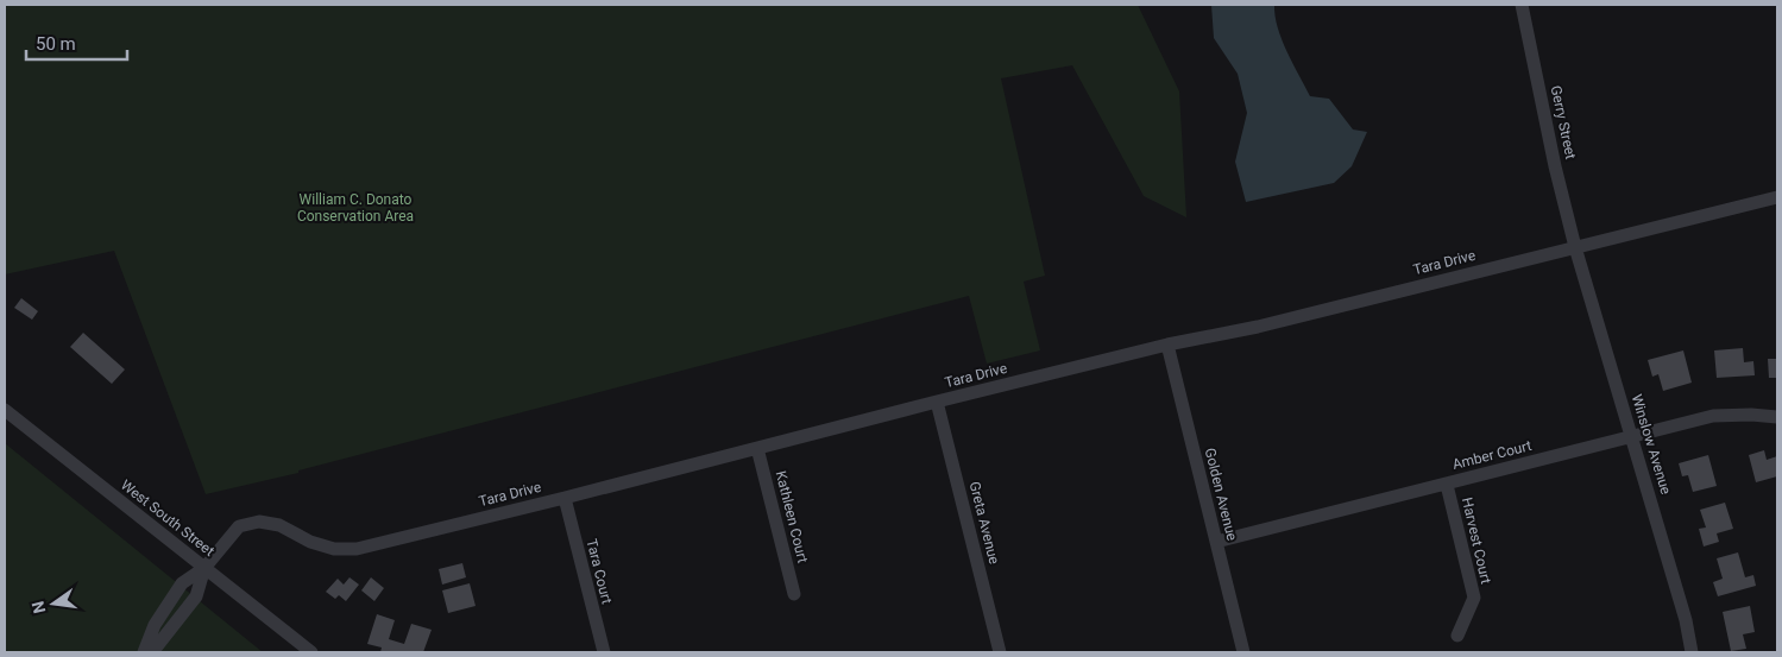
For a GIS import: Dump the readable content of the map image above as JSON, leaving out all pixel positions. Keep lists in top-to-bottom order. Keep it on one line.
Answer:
{"streets":{"street":["Gerry Street","Tara Drive","Winslow Avenue","Amber Court","Golden Avenue","Kathleen Court","West South Street","Greta Avenue","Harvest Court","Tara Court"]},"crossings":[["Gerry Street","Tara Drive"],["Gerry Street","Winslow Avenue"],["Tara Drive","Winslow Avenue"],["Tara Drive","Golden Avenue"],["Tara Drive","Kathleen Court"],["Tara Drive","West South Street"],["Tara Drive","Greta Avenue"],["Tara Drive","Tara Court"],["Winslow Avenue","Amber Court"],["Amber Court","Golden Avenue"],["Amber Court","Harvest Court"]],"parks":["William C. Donato Conservation Area"],"scale_bar":"50 m","north":"left"}
